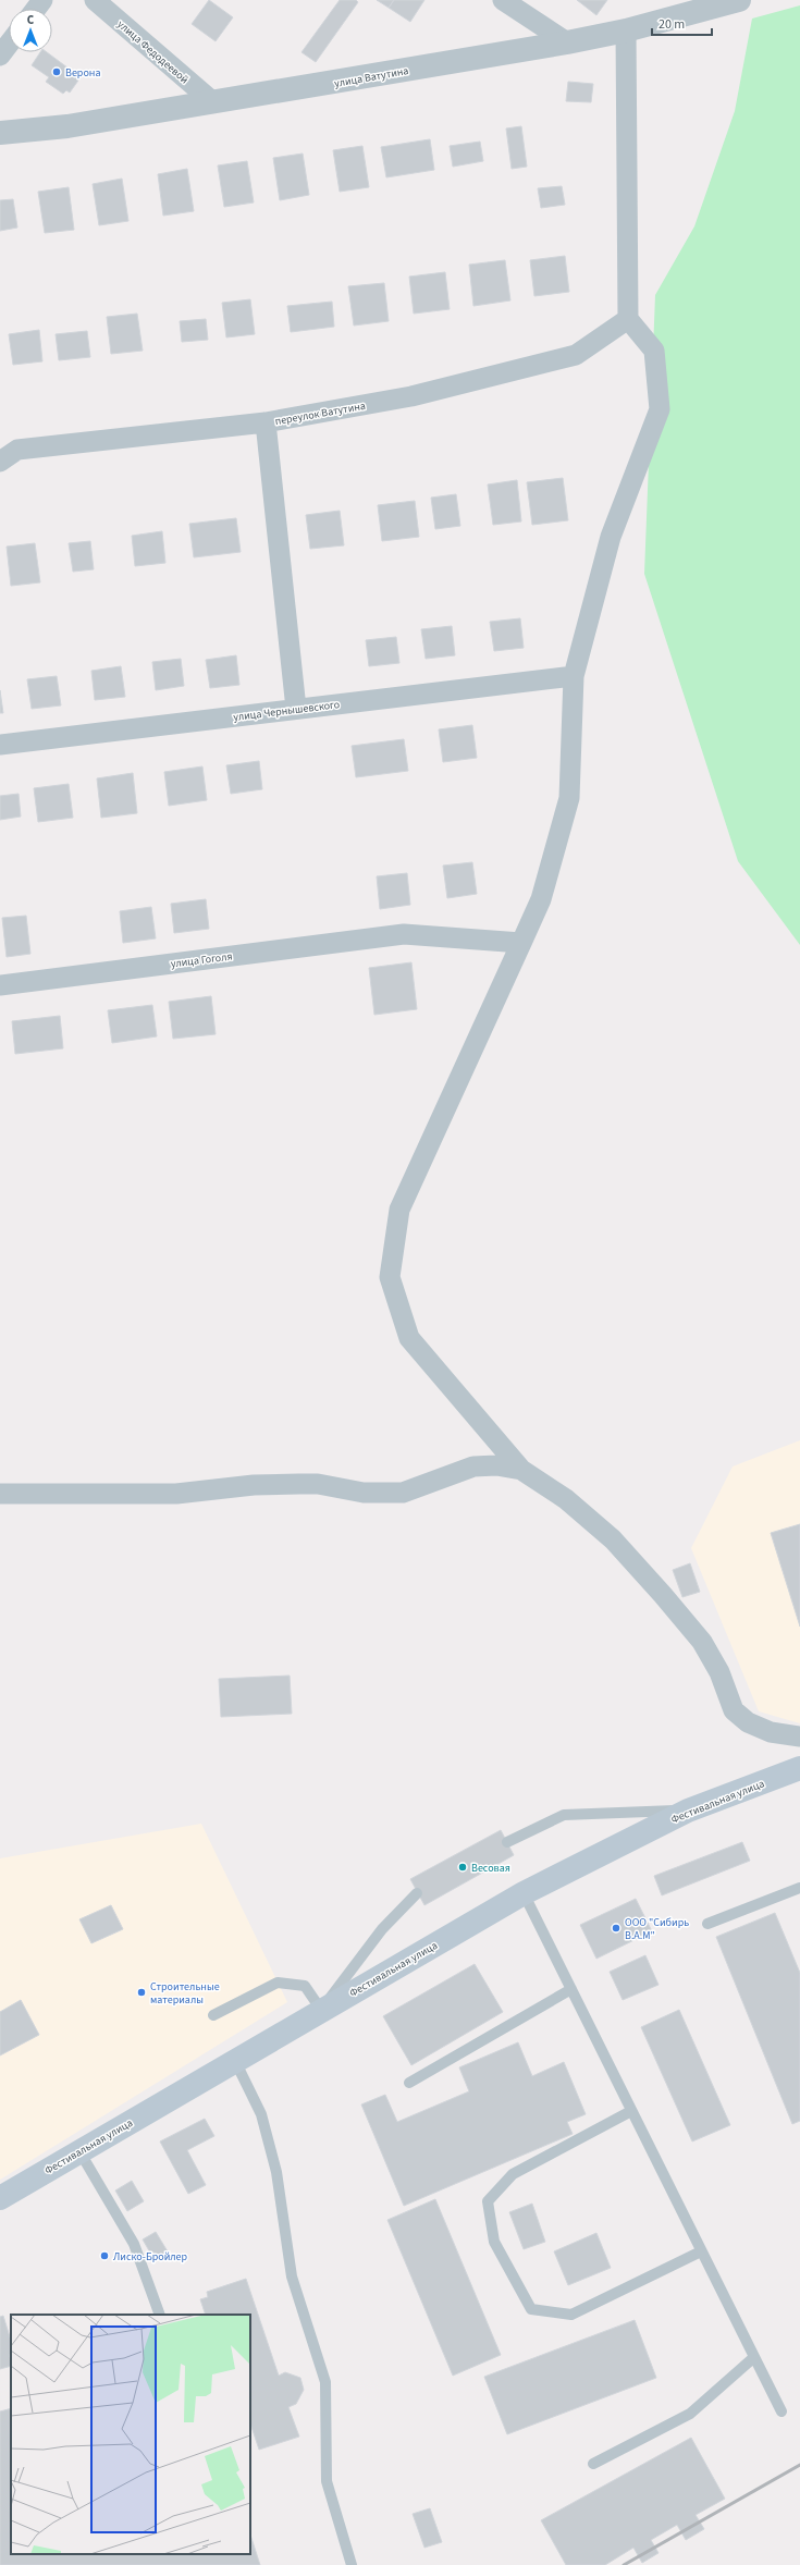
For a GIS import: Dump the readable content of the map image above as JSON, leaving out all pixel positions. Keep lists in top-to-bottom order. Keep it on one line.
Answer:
{"streets":{"main road":["Фестивальная улица"],"street":["улица Федодеевой","улица Ватутина","переулок Ватутина","улица Чернышевского","улица Гоголя"]},"crossings":[["улица Федодеевой","улица Ватутина"]],"places":["Верона","Весовая","ООО \"Сибирь В.А.М\"","Строительные материалы","Лиско-Бройлер"],"scale_bar":"20 m","north":"top"}
